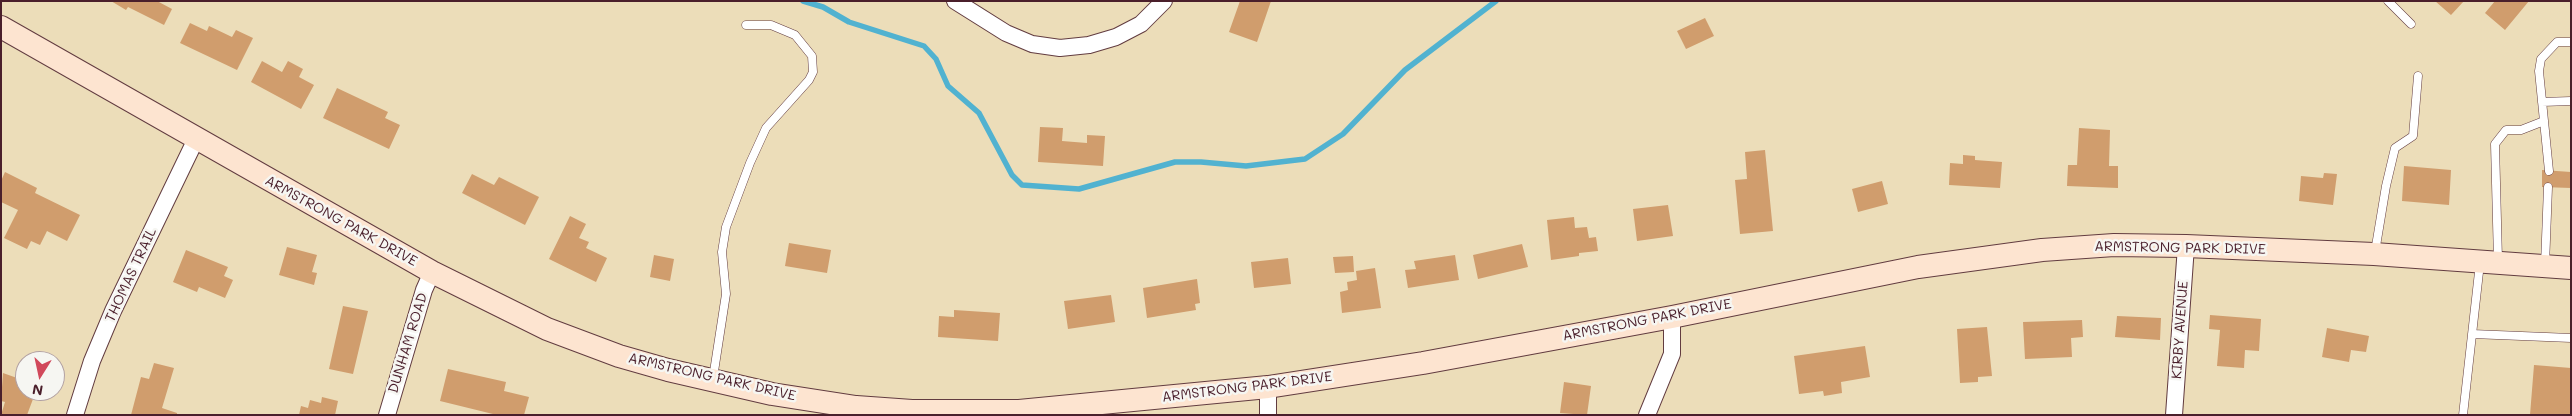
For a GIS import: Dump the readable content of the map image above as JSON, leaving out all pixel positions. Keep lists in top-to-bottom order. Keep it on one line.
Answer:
{"streets":{"main road":["ARMSTRONG PARK DRIVE"],"street":["THOMAS TRAIL","KIRBY AVENUE","DUNHAM ROAD"]},"crossings":[["ARMSTRONG PARK DRIVE","THOMAS TRAIL"],["ARMSTRONG PARK DRIVE","KIRBY AVENUE"],["ARMSTRONG PARK DRIVE","DUNHAM ROAD"]],"north":"bottom"}
